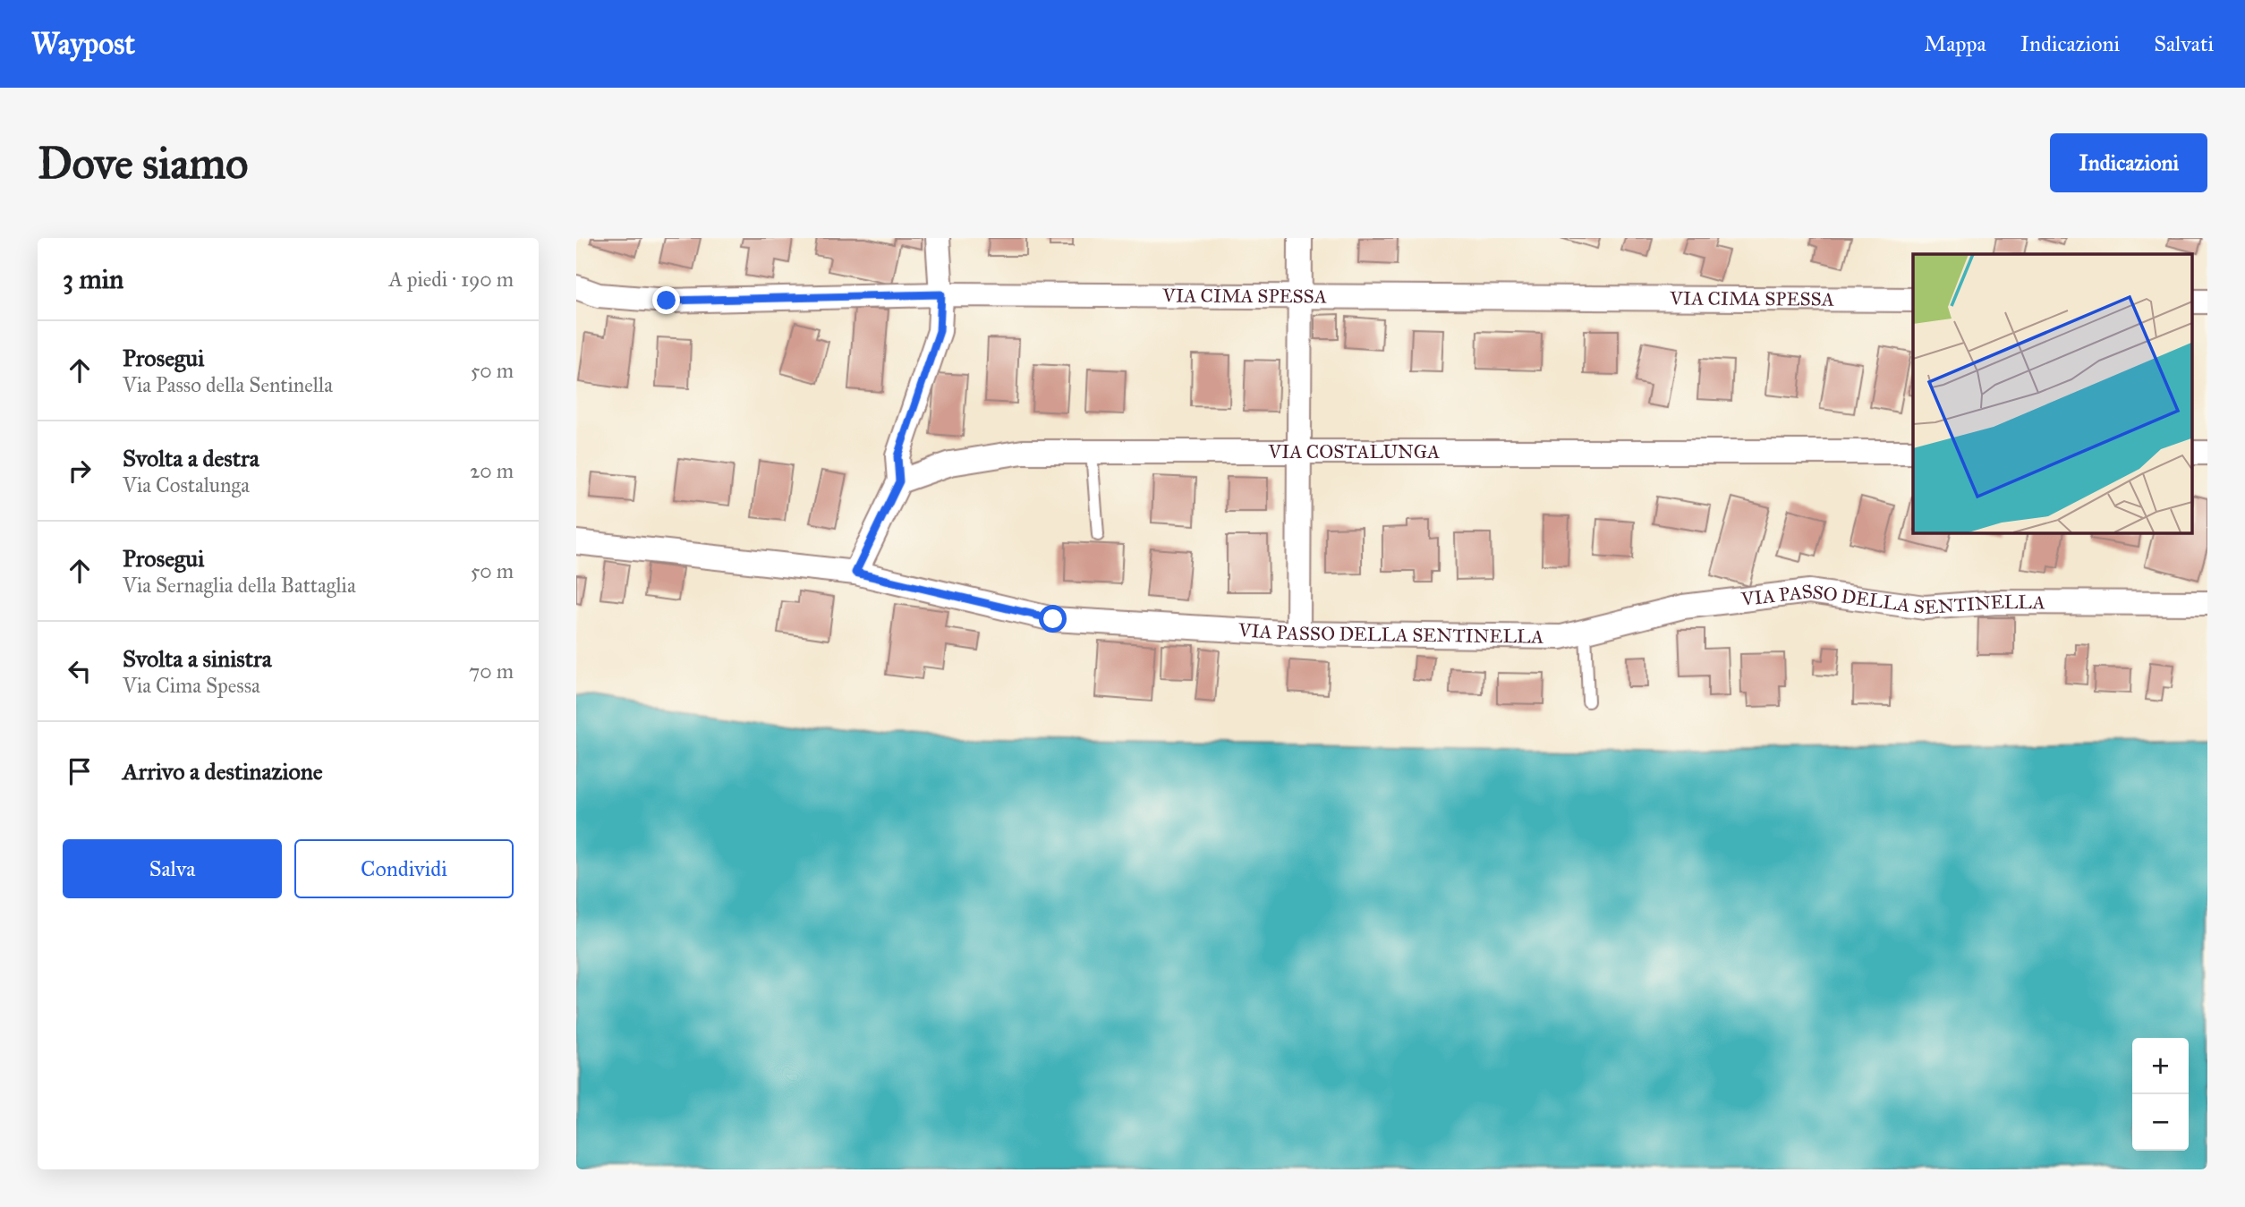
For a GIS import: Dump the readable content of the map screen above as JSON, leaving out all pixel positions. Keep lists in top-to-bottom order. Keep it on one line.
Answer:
{"streets":{"street":["VIA CIMA SPESSA","VIA COSTALUNGA","VIA PASSO DELLA SENTINELLA"]},"page":{"header":"Waypost","nav":["Mappa","Indicazioni","Salvati"],"buttons":["Indicazioni",["Salva","Condividi"]],"title":"Dove siamo","heading":["3 min","A piedi · 190 m"],"list":[["Prosegui","Via Passo della Sentinella","50 m"],["Svolta a destra","Via Costalunga","20 m"],["Prosegui","Via Sernaglia della Battaglia","50 m"],["Svolta a sinistra","Via Cima Spessa","70 m"],"Arrivo a destinazione"],"map_buttons":["+","−"]}}
